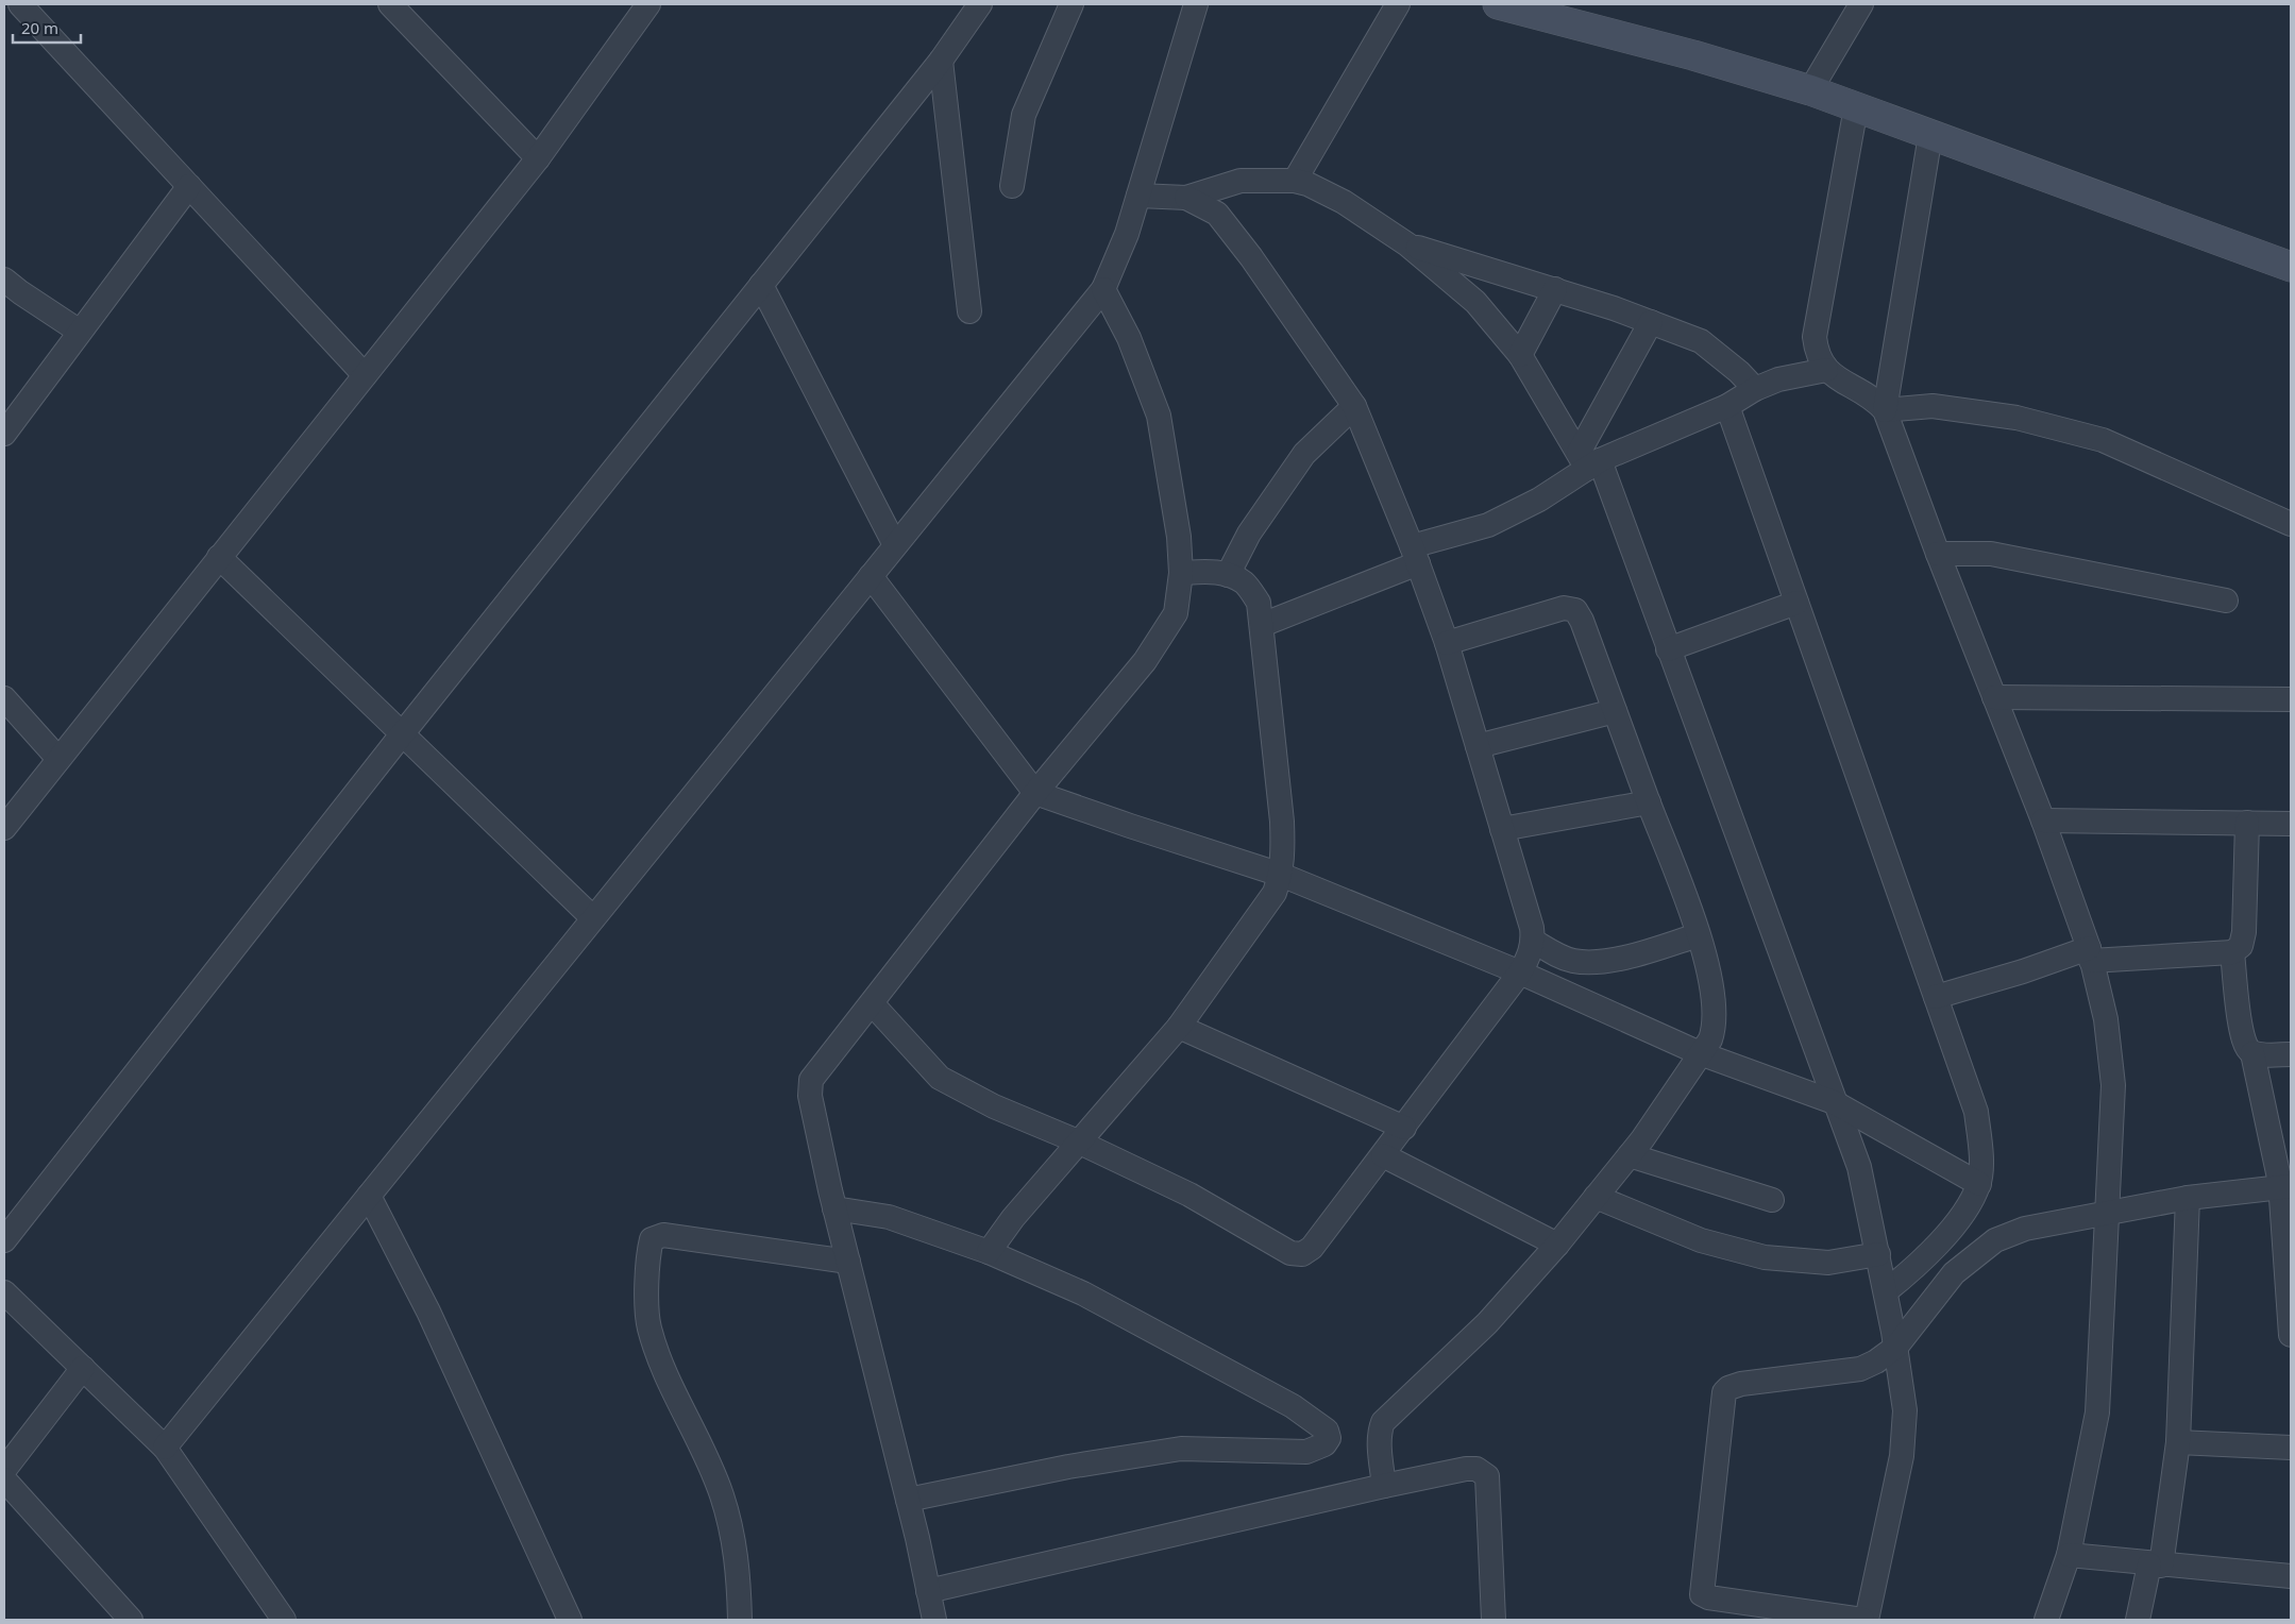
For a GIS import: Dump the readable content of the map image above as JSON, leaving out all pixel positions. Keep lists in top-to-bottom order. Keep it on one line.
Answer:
{"scale_bar":"20 m"}
